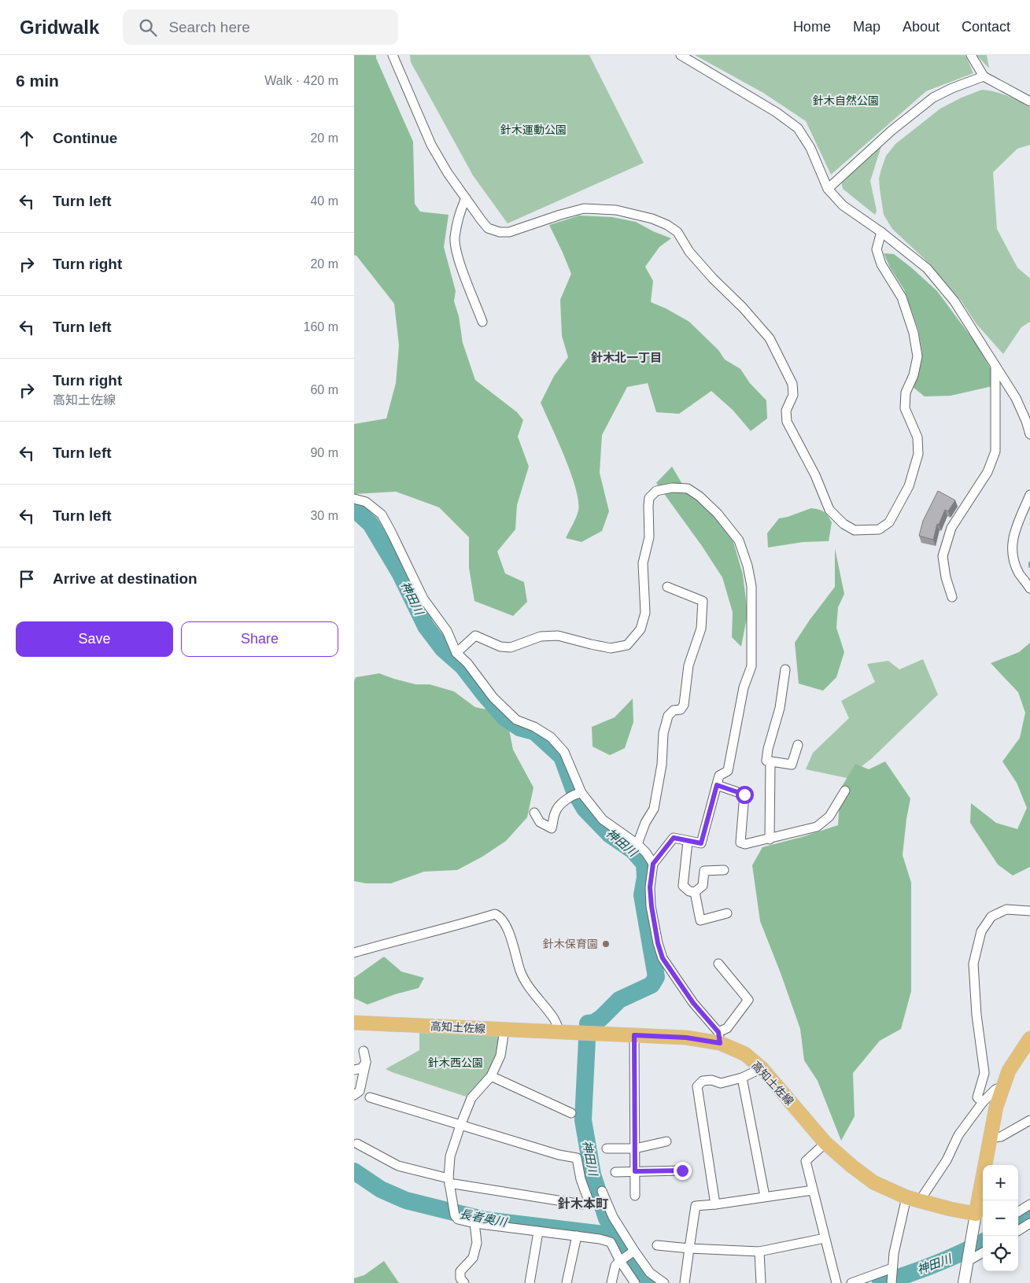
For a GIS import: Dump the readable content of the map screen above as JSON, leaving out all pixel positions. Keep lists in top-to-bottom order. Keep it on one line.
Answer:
{"streets":{"main road":["高知土佐線"]},"districts":["針木北一丁目","針木本町"],"water":["神田川","長者奥川"],"parks":["針木自然公園","針木運動公園","針木西公園"],"places":["針木保育園"],"page":{"header":"Gridwalk","search":"Search here","nav":["Home","Map","About","Contact"],"heading":["6 min","Walk · 420 m"],"list":[["Continue","20 m"],["Turn left","40 m"],["Turn right","20 m"],["Turn left","160 m"],["Turn right","高知土佐線","60 m"],["Turn left","90 m"],["Turn left","30 m"],"Arrive at destination"],"buttons":["Save","Share"],"map_buttons":["+","−"]}}
